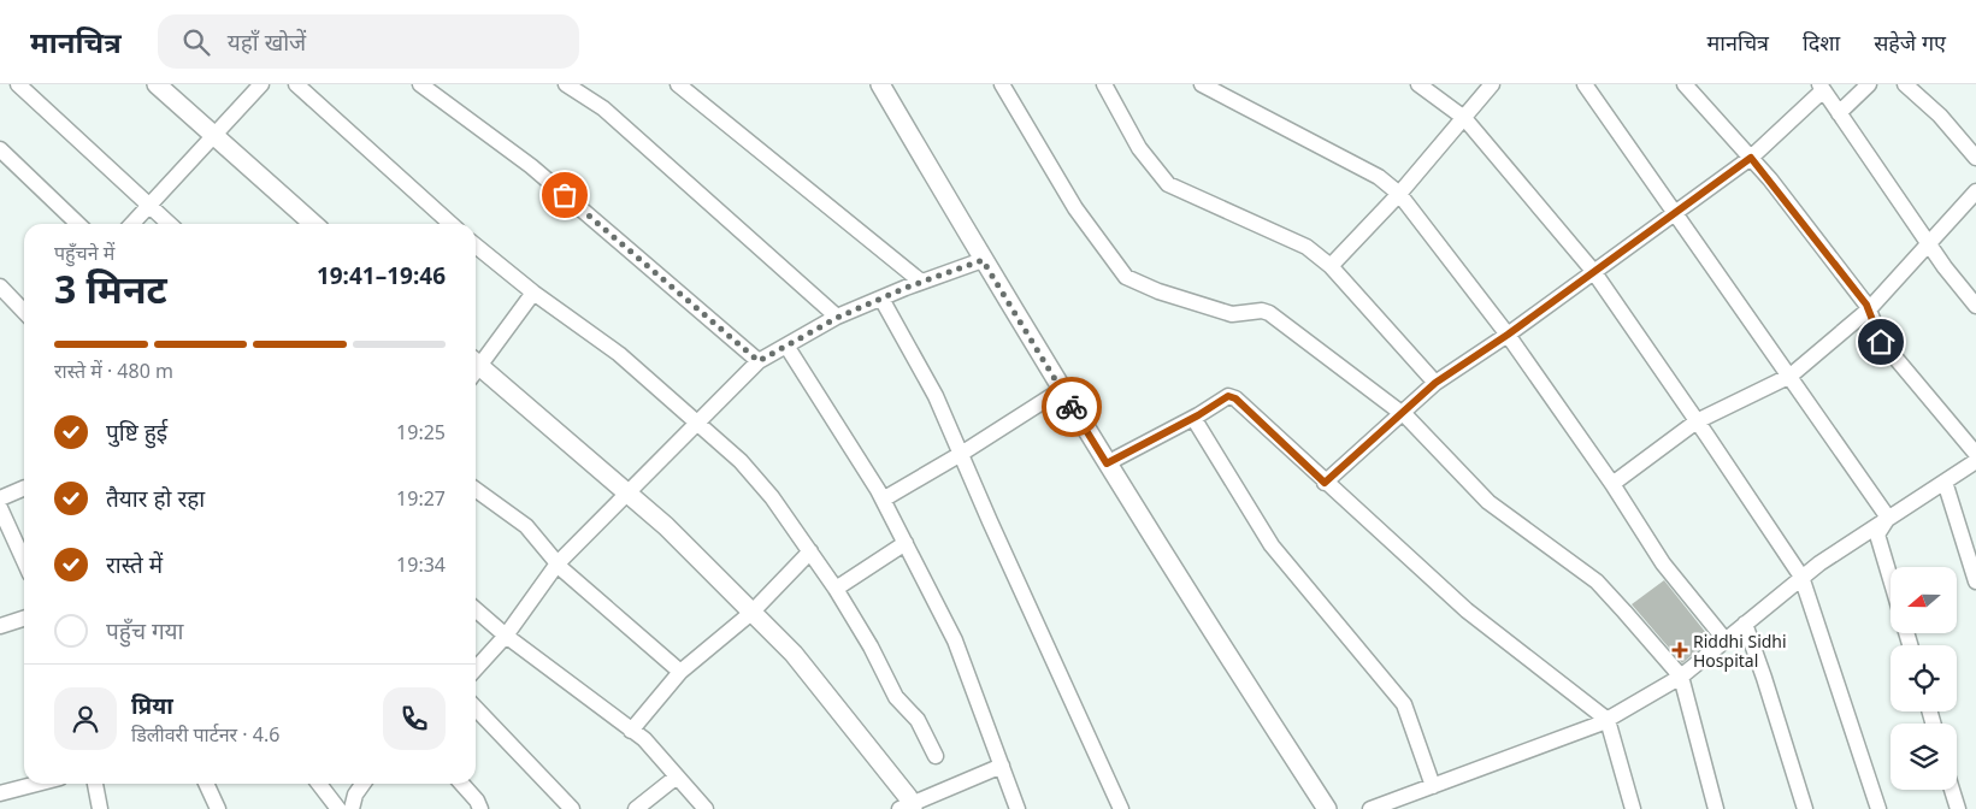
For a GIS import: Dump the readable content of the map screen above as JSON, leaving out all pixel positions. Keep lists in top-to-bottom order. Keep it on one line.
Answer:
{"places":{"health":["Riddhi Sidhi Hospital"]},"north":"left","page":{"header":"मानचित्र","search":"यहाँ खोजें","nav":["मानचित्र","दिशा","सहेजे गए"],"heading":["3 मिनट","पहुँचने में","19:41–19:46"],"panel":["प्रिया","डिलीवरी पार्टनर · 4.6"],"bar":"रास्ते में · 480 m","list":[["पुष्टि हुई","19:25"],["तैयार हो रहा","19:27"],["रास्ते में","19:34"],"पहुँच गया"]}}
